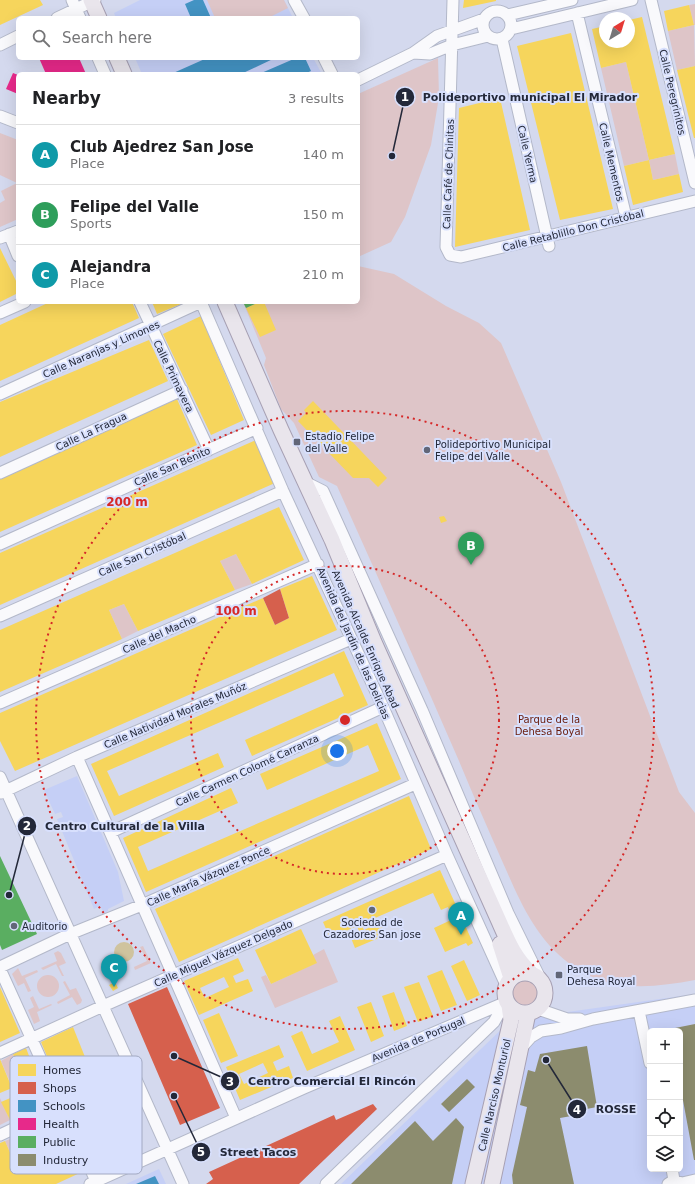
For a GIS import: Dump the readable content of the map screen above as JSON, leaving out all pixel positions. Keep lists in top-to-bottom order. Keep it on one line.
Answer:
{"streets":{"main road":["Avenida Alcalde Enrique Abad","Calle Narciso Monturiol"],"street":["Calle Peregrinitos","Calle Yerma","Calle Mementos","Calle Café de Chinitas","Calle Retablillo Don Cristóbal","Calle Naranjas y Limones","Calle Primavera","Calle La Fragua","Calle San Benito","Calle San Cristóbal","Calle del Macho","Avenida del Jardín de las Delicias","Calle Natividad Morales Muñóz","Calle Carmen Colomé Carranza","Calle María Vázquez Ponce","Calle Miguel Vázquez Delgado","Avenida de Portugal"]},"crossings":[["Calle Yerma","Calle Retablillo Don Cristóbal"],["Calle Mementos","Calle Retablillo Don Cristóbal"],["Calle Café de Chinitas","Calle Retablillo Don Cristóbal"],["Calle Naranjas y Limones","Calle Primavera"],["Calle Primavera","Calle La Fragua"],["Calle Primavera","Calle San Benito"],["Calle San Benito","Avenida del Jardín de las Delicias"],["Calle San Cristóbal","Avenida del Jardín de las Delicias"],["Calle del Macho","Avenida del Jardín de las Delicias"],["Avenida Alcalde Enrique Abad","Avenida del Jardín de las Delicias"],["Avenida Alcalde Enrique Abad","Avenida de Portugal"],["Avenida Alcalde Enrique Abad","Calle Narciso Monturiol"],["Avenida del Jardín de las Delicias","Calle Natividad Morales Muñóz"],["Avenida del Jardín de las Delicias","Calle Carmen Colomé Carranza"],["Avenida del Jardín de las Delicias","Calle María Vázquez Ponce"],["Avenida del Jardín de las Delicias","Calle Miguel Vázquez Delgado"],["Avenida del Jardín de las Delicias","Avenida de Portugal"],["Avenida del Jardín de las Delicias","Calle Narciso Monturiol"],["Avenida de Portugal","Calle Narciso Monturiol"]],"parks":["Parque de la Dehesa Boyal"],"places":{"other":["Polideportivo municipal El Mirador","Polideportivo Municipal Felipe del Valle","Centro Cultural de la Villa","Sociedad de Cazadores San jose","Auditorio","Centro Comercial El Rincón","ROSSE","Street Tacos"],"transit":["Estadio Felipe del Valle","Parque Dehesa Royal"]},"legend":["Homes","Shops","Schools","Health","Public","Industry"],"north":"top right","page":{"search":"Search here","heading":["Nearby","3 results"],"list":[{"mark":"A","name":"Club Ajedrez San Jose","note":"Place","value":"140 m"},{"mark":"B","name":"Felipe del Valle","note":"Sports","value":"150 m"},{"mark":"C","name":"Alejandra","note":"Place","value":"210 m"}],"pins":["B","A","C"],"map_buttons":["+","−"]},"rings":["200 m","100 m"]}
